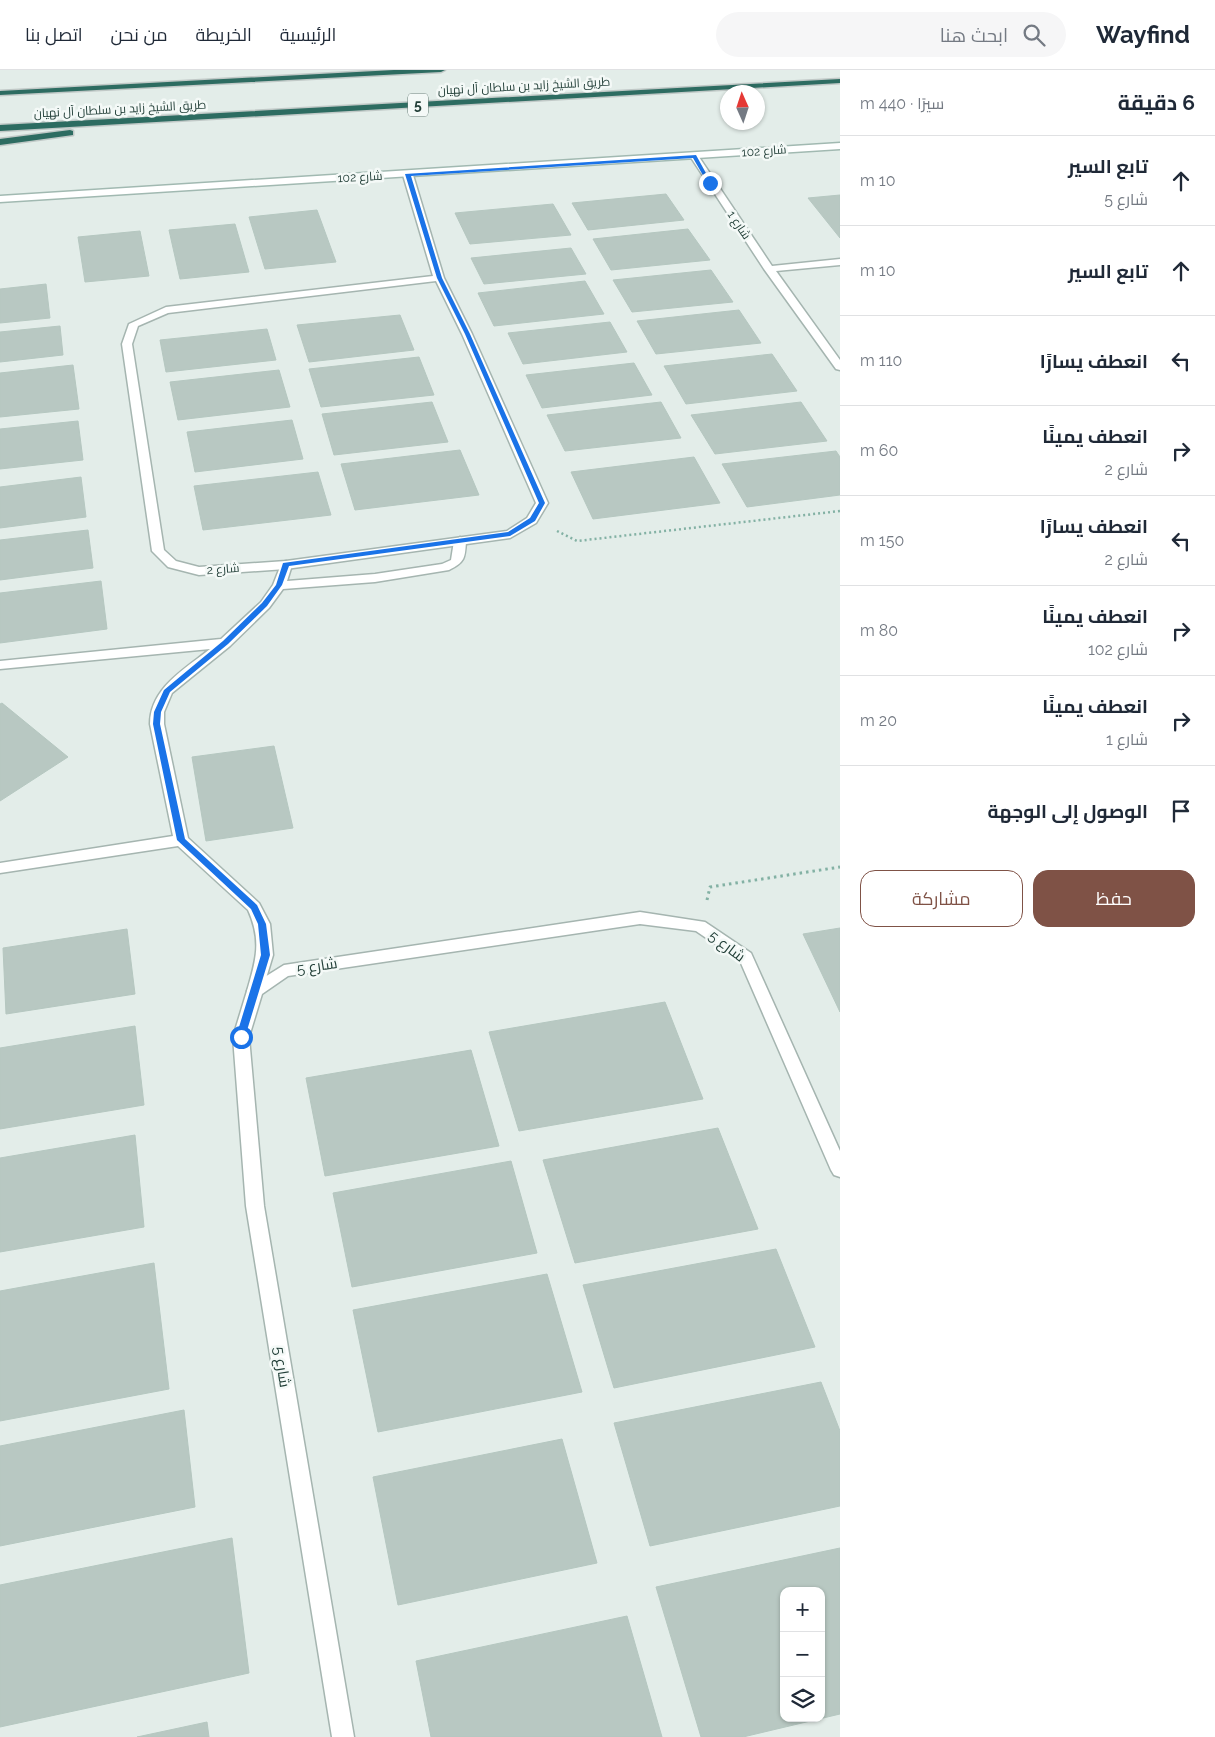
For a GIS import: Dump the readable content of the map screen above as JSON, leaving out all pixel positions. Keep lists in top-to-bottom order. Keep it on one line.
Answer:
{"streets":{"highway":["طريق الشيخ زايد بن سلطان آل نهيان","5"],"street":["شارع 102","شارع 1","شارع 2","شارع 5"]},"crossings":[["شارع 102","شارع 1"]],"north":"top","page":{"header":"Wayfind","search":"ابحث هنا","nav":["الرئيسية","الخريطة","من نحن","اتصل بنا"],"heading":["6 دقيقة","سيرًا · 440 m"],"list":[["تابع السير","شارع 5","10 m"],["تابع السير","10 m"],["انعطف يسارًا","110 m"],["انعطف يمينًا","شارع 2","60 m"],["انعطف يسارًا","شارع 2","150 m"],["انعطف يمينًا","شارع 102","80 m"],["انعطف يمينًا","شارع 1","20 m"],"الوصول إلى الوجهة"],"buttons":["حفظ","مشاركة"],"map_buttons":["+","−"]}}
